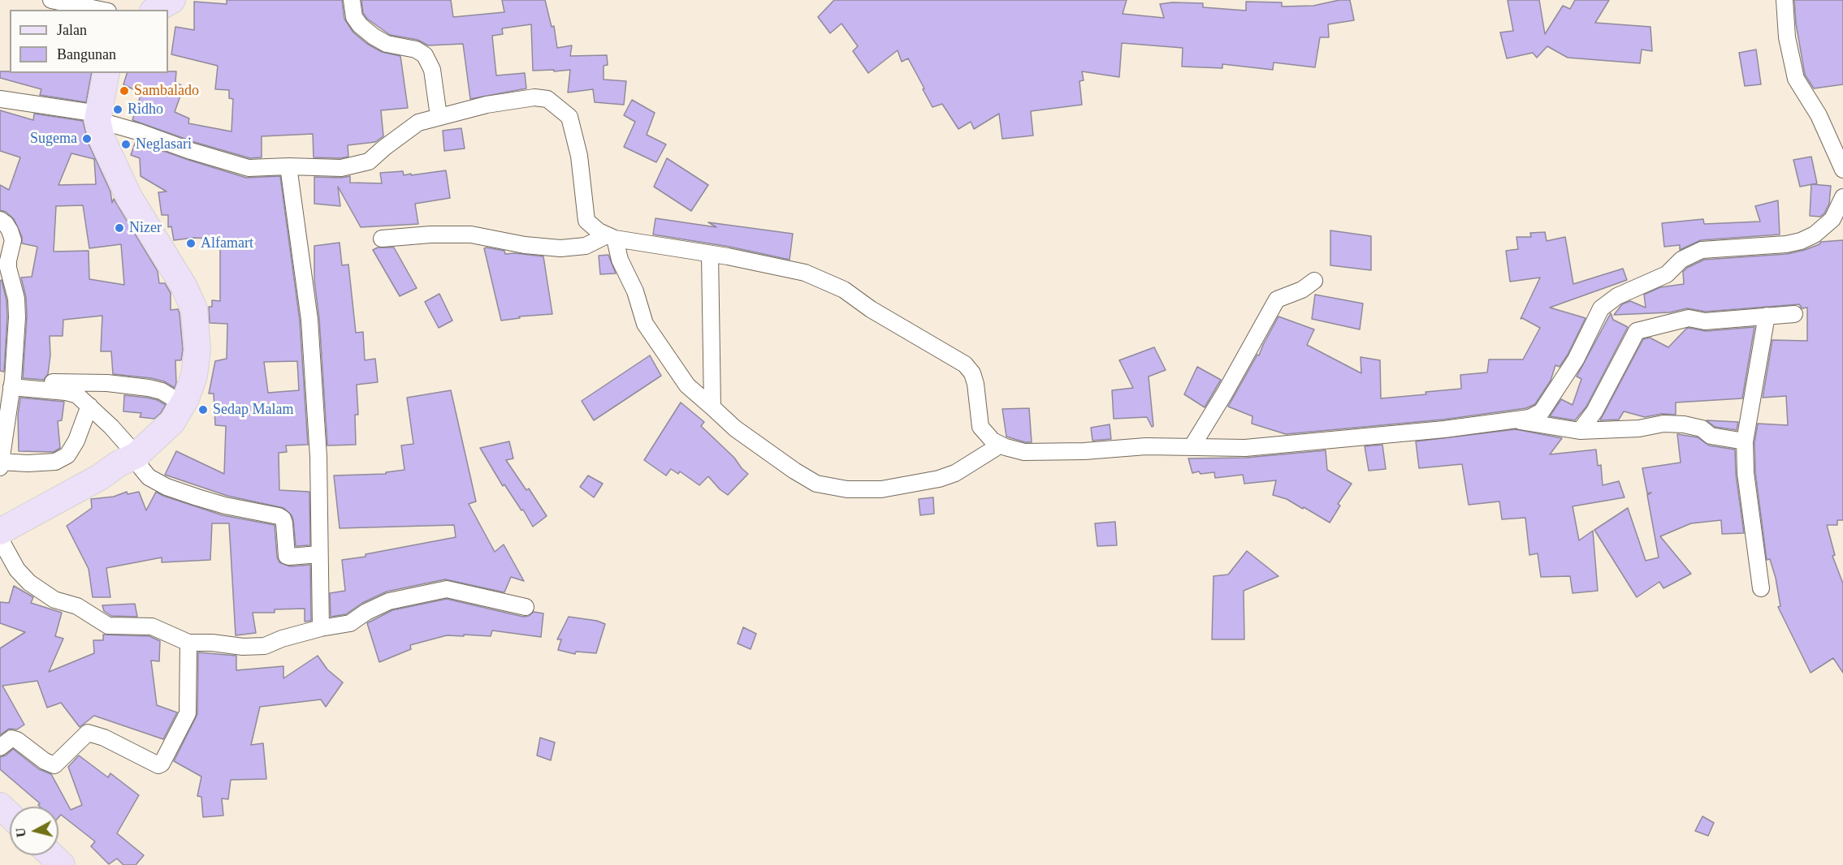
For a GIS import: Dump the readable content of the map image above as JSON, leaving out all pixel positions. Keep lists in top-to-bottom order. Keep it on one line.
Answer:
{"places":["Sambalado","Ridho","Sugema","Neglasari","Nizer","Alfamart","Sedap Malam"],"legend":["Jalan","Bangunan"],"north":"left"}
